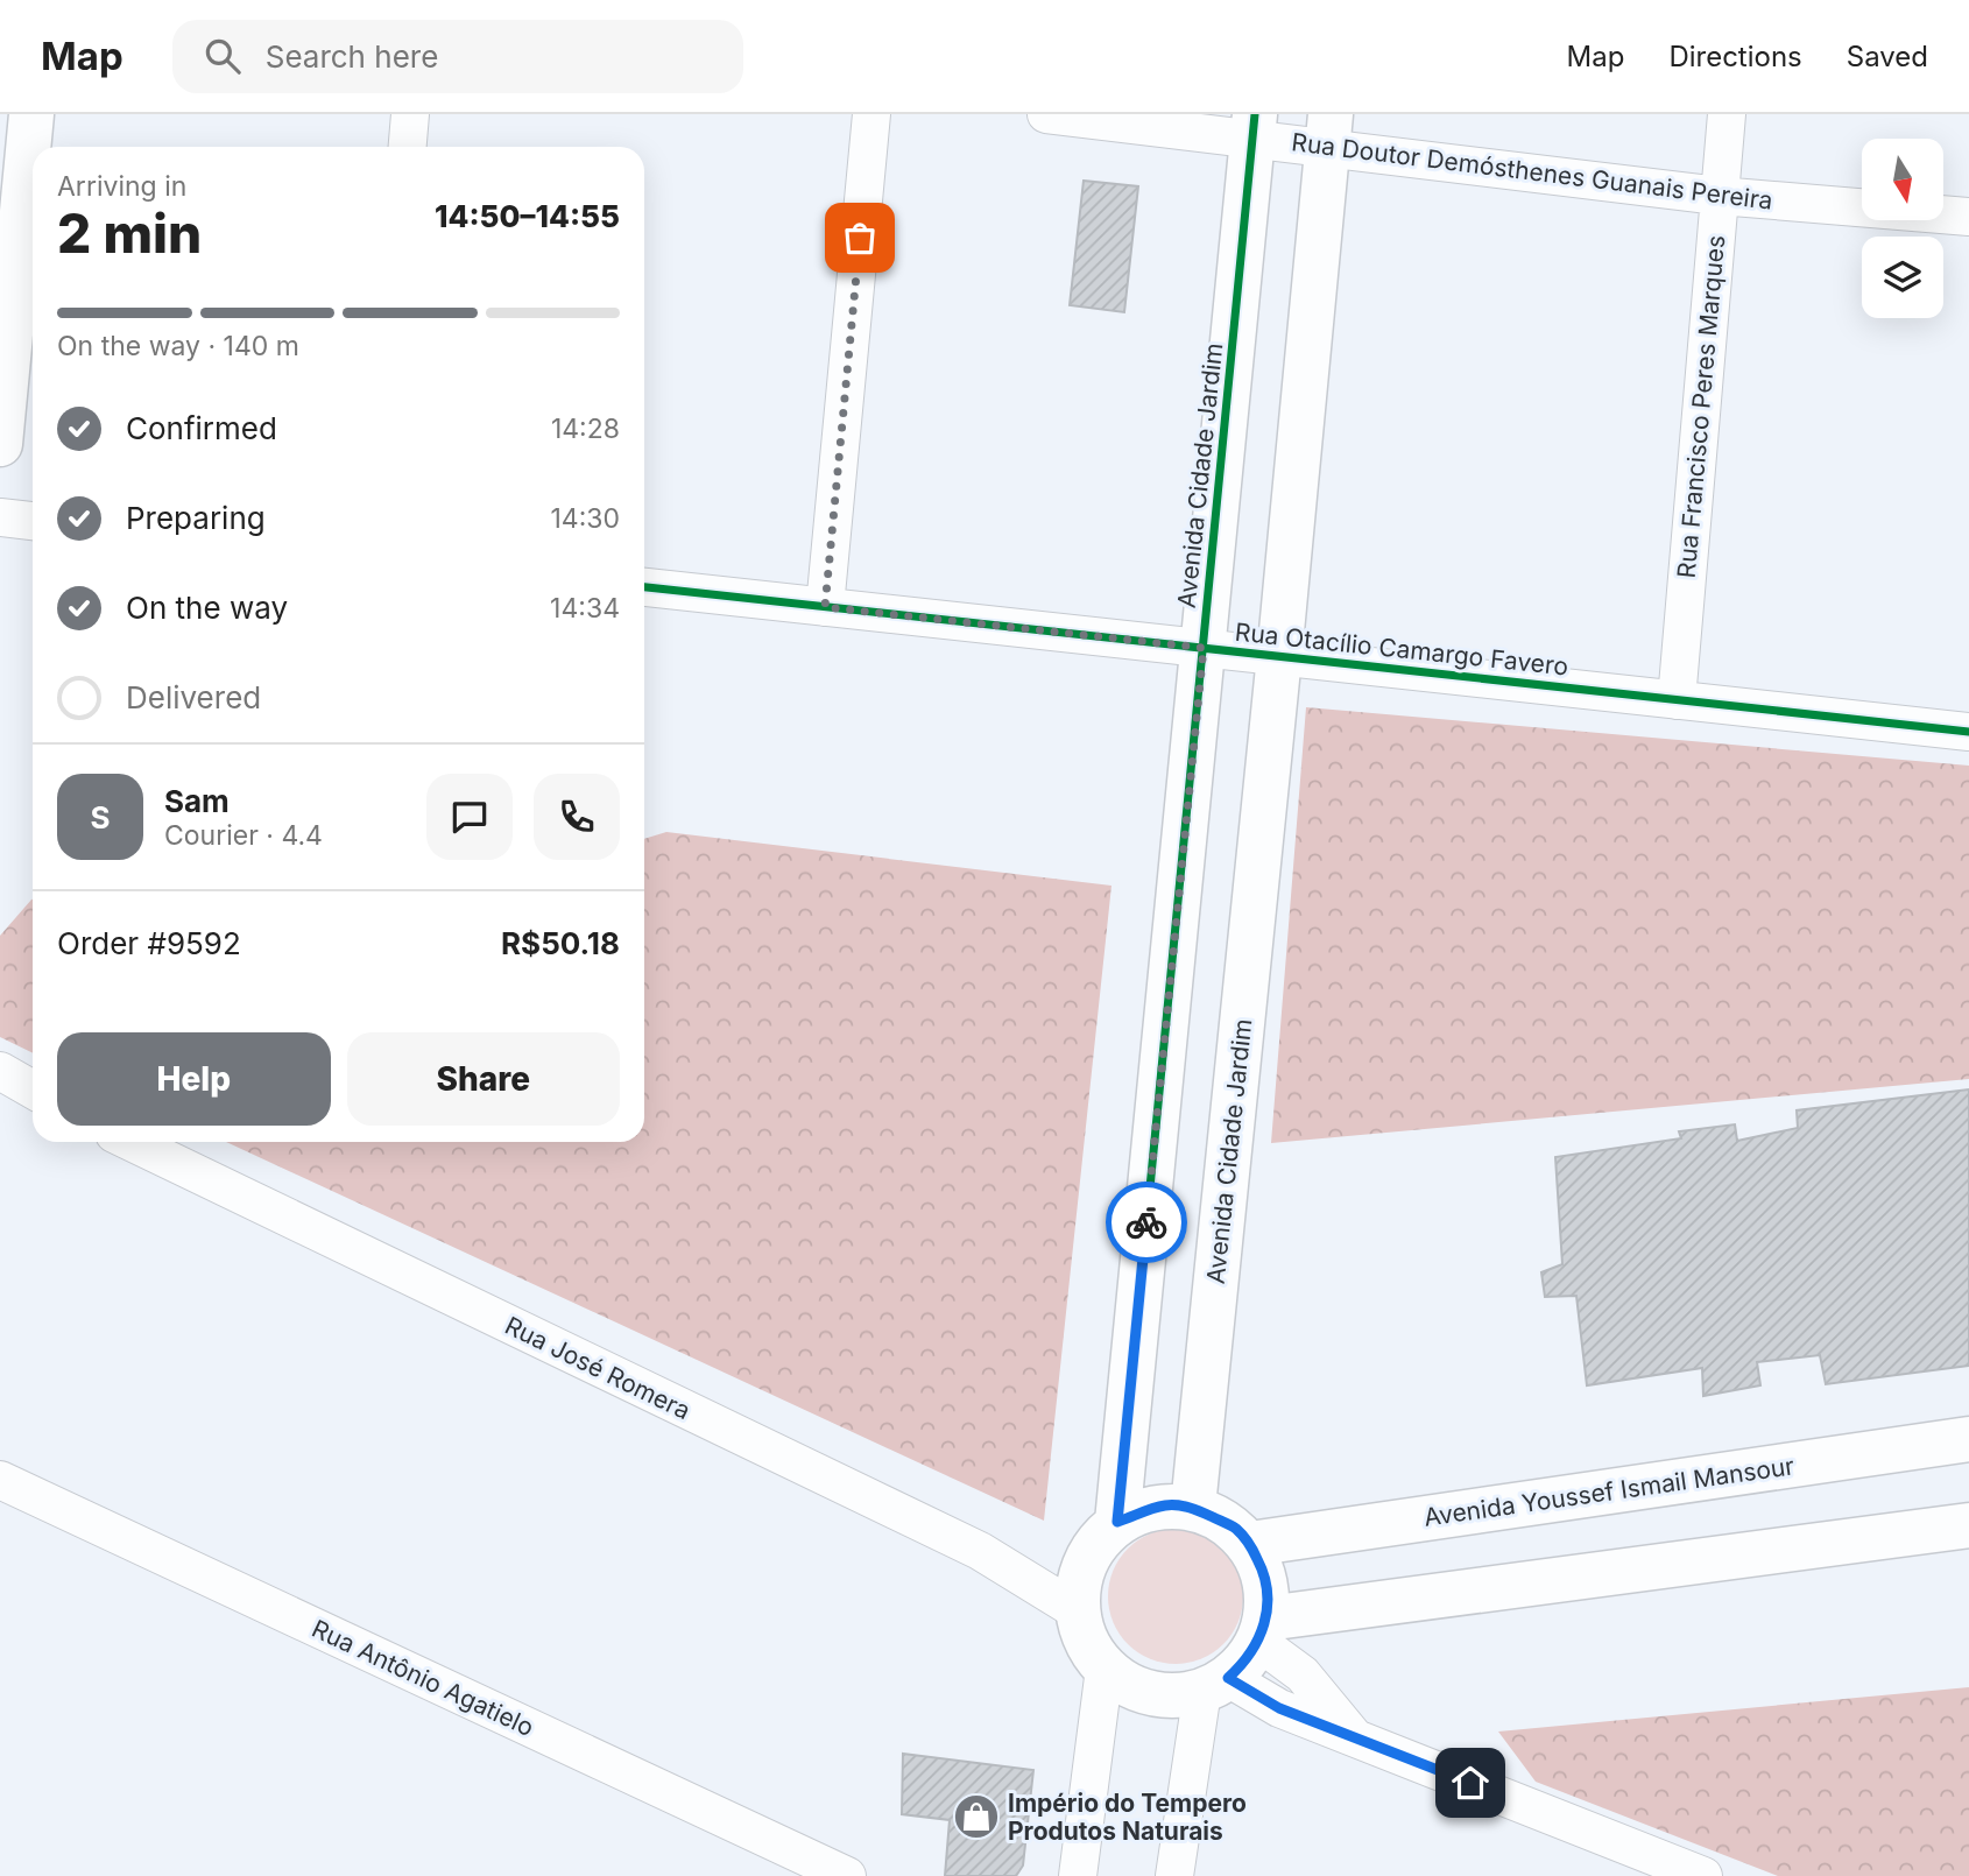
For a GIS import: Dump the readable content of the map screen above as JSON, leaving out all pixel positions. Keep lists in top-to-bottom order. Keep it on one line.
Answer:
{"streets":{"street":["Rua Doutor Demósthenes Guanais Pereira","Rua Francisco Peres Marques","Avenida Cidade Jardim","Rua Otacílio Camargo Favero","Rua José Romera","Avenida Youssef Ismail Mansour","Rua Antônio Agatielo"]},"crossings":[["Rua Doutor Demósthenes Guanais Pereira","Rua Francisco Peres Marques"],["Rua Doutor Demósthenes Guanais Pereira","Avenida Cidade Jardim"],["Rua Francisco Peres Marques","Rua Otacílio Camargo Favero"],["Avenida Cidade Jardim","Rua Otacílio Camargo Favero"],["Avenida Cidade Jardim","Rua José Romera"],["Avenida Cidade Jardim","Avenida Youssef Ismail Mansour"],["Rua José Romera","Avenida Youssef Ismail Mansour"]],"places":{"shop":["Império do Tempero Produtos Naturais"]},"north":"bottom","page":{"header":"Map","search":"Search here","nav":["Map","Directions","Saved"],"heading":["2 min","Arriving in","14:50–14:55"],"panel":["Sam","Courier · 4.4","Order #9592","R$50.18"],"bar":"On the way · 140 m","list":[["Confirmed","14:28"],["Preparing","14:30"],["On the way","14:34"],"Delivered"],"round":"S","buttons":["Help","Share"]}}
